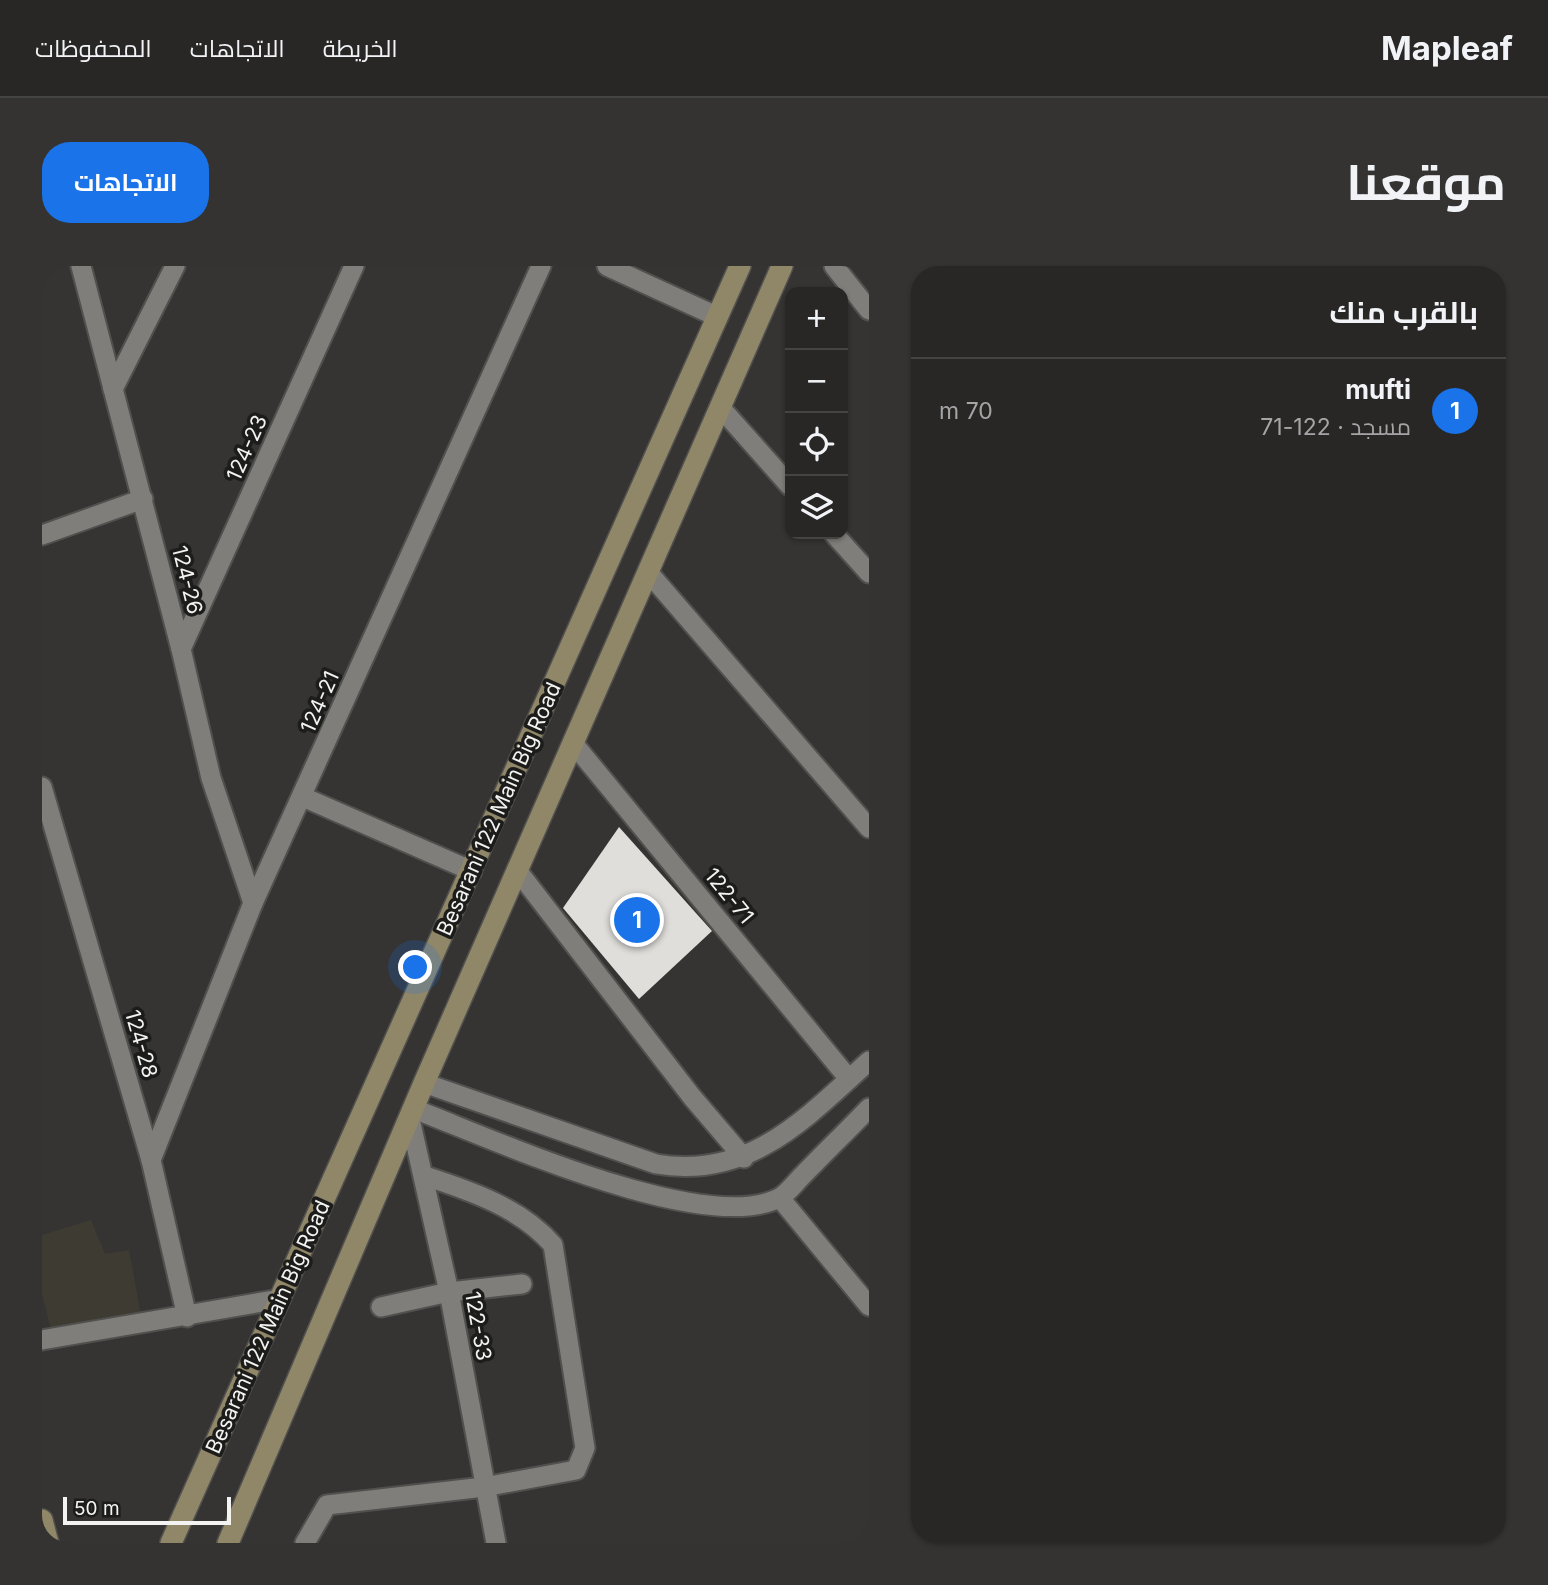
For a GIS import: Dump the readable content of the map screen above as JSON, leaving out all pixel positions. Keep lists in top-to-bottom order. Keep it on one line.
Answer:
{"streets":{"main road":["Besarani 122 Main Big Road"],"street":["124-23","124-26","124-21","122-71","124-28","122-33"]},"crossings":[["124-23","124-26"],["124-26","124-21"],["124-21","124-28"],["Besarani 122 Main Big Road","122-71"],["Besarani 122 Main Big Road","122-33"]],"scale_bar":"50 m","page":{"header":"Mapleaf","nav":["الخريطة","الاتجاهات","المحفوظات"],"title":"موقعنا","buttons":"الاتجاهات","heading":"بالقرب منك","map_buttons":["+","−"],"list":[{"mark":"1","name":"mufti","note":"مسجد · 122-71","value":"70 m"}],"pins":"1","scale":"50 m"}}
